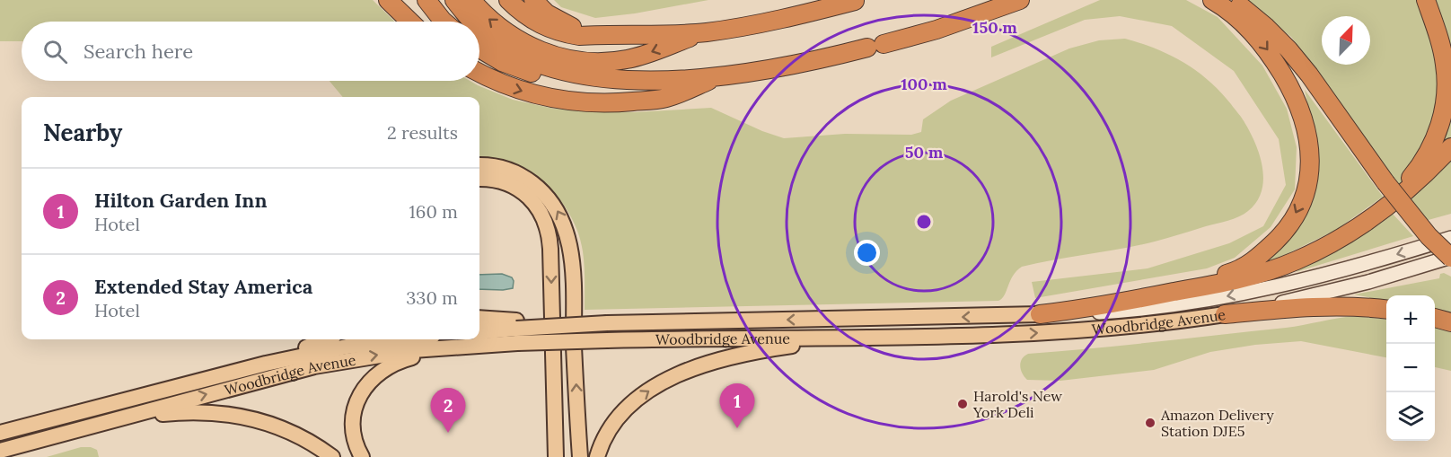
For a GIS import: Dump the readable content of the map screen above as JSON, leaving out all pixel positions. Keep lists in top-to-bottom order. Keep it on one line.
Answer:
{"streets":{"main road":["Woodbridge Avenue"]},"places":["Harold's New York Deli","Amazon Delivery Station DJE5"],"north":"top right","page":{"search":"Search here","heading":["Nearby","2 results"],"list":[{"mark":"1","name":"Hilton Garden Inn","note":"Hotel","value":"160 m"},{"mark":"2","name":"Extended Stay America","note":"Hotel","value":"330 m"}],"map_buttons":["+","−"],"pins":["1","2"]},"rings":["150 m","100 m","50 m"]}
